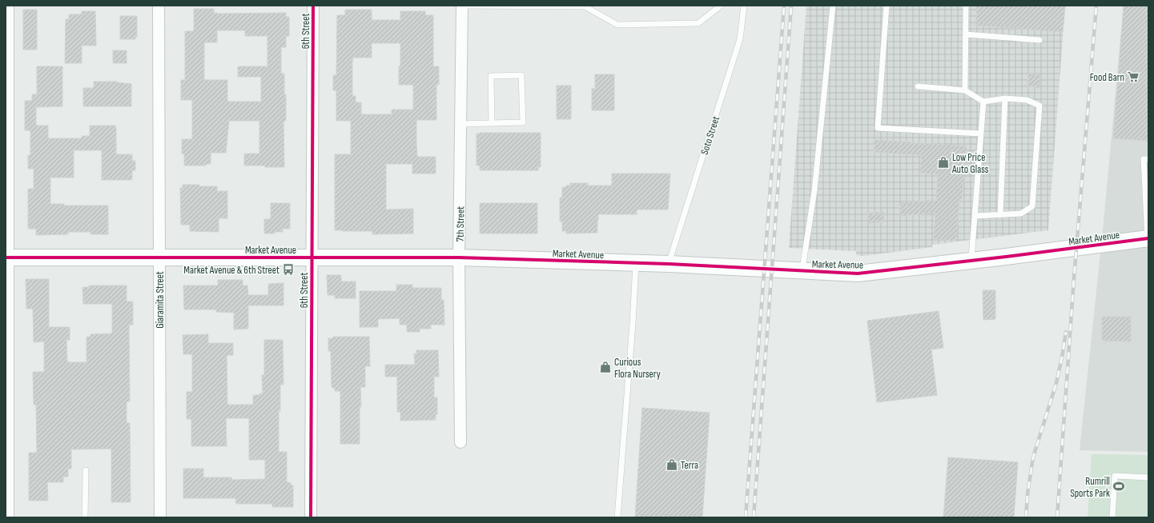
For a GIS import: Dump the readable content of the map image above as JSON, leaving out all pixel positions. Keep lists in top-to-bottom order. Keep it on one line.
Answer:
{"streets":{"street":["6th Street","7th Street","Market Avenue","Giaramita Street"],"lane":["Soto Street"]},"crossings":[["6th Street","Market Avenue"],["Soto Street","Market Avenue"],["7th Street","Market Avenue"],["Market Avenue","Giaramita Street"]],"places":{"supermarket":["Food Barn"],"shop":["Low Price Auto Glass","Curious Flora Nursery","Terra"],"bus stop":["Market Avenue & 6th Street"],"sports":["Rumrill Sports Park"]}}
